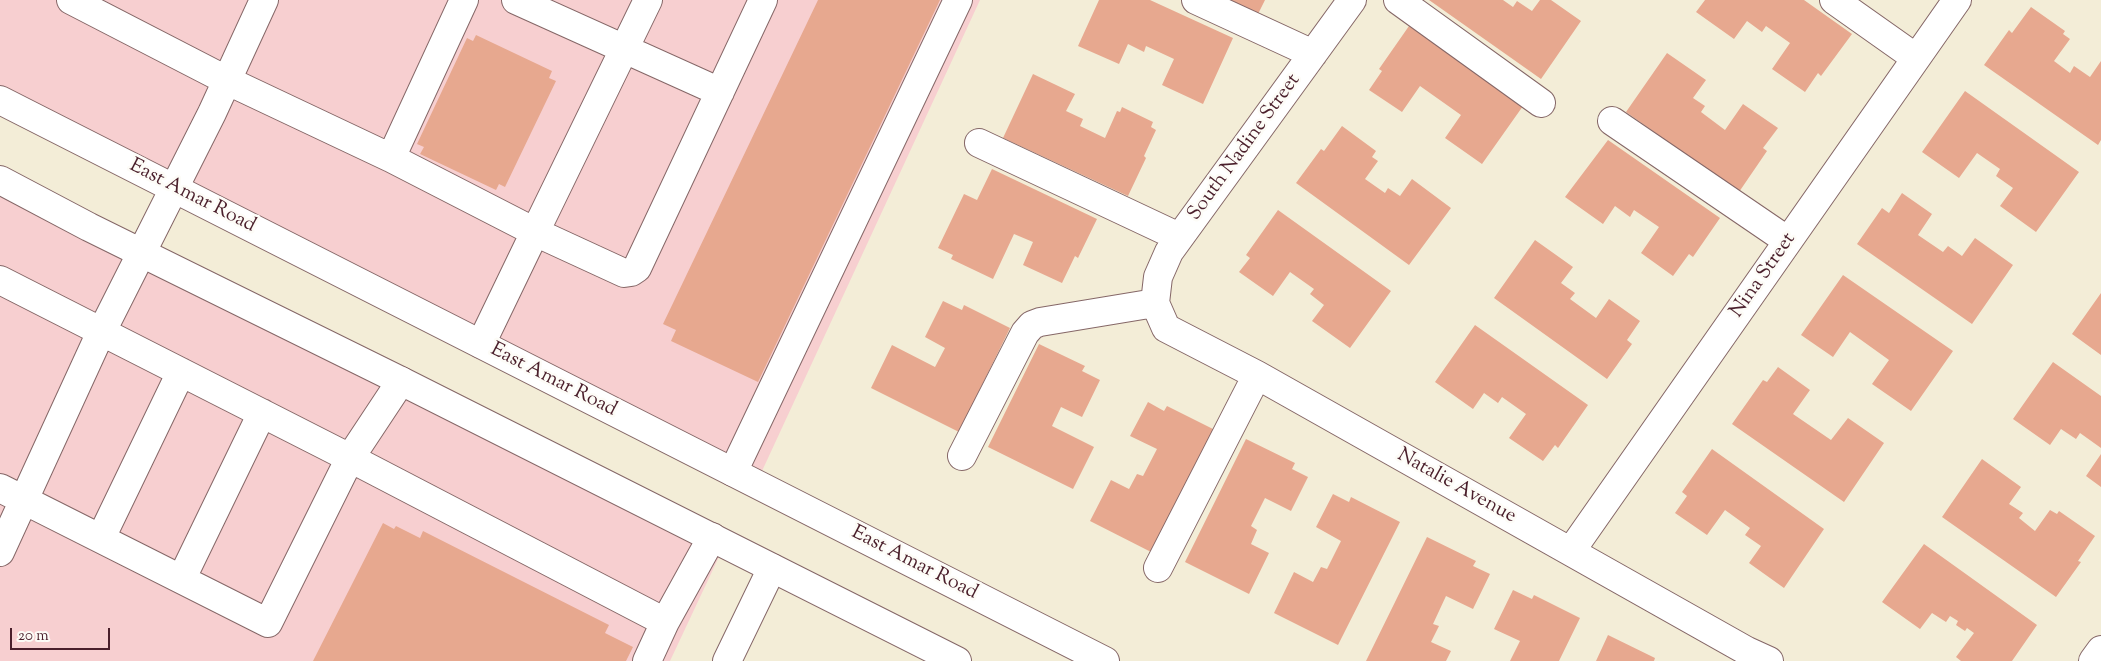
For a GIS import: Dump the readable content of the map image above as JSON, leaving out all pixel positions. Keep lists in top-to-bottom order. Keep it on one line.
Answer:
{"streets":{"main road":["South Nadine Street","East Amar Road","Nina Street","Natalie Avenue"]},"crossings":[["South Nadine Street","Natalie Avenue"],["Nina Street","Natalie Avenue"]],"scale_bar":"20 m"}
